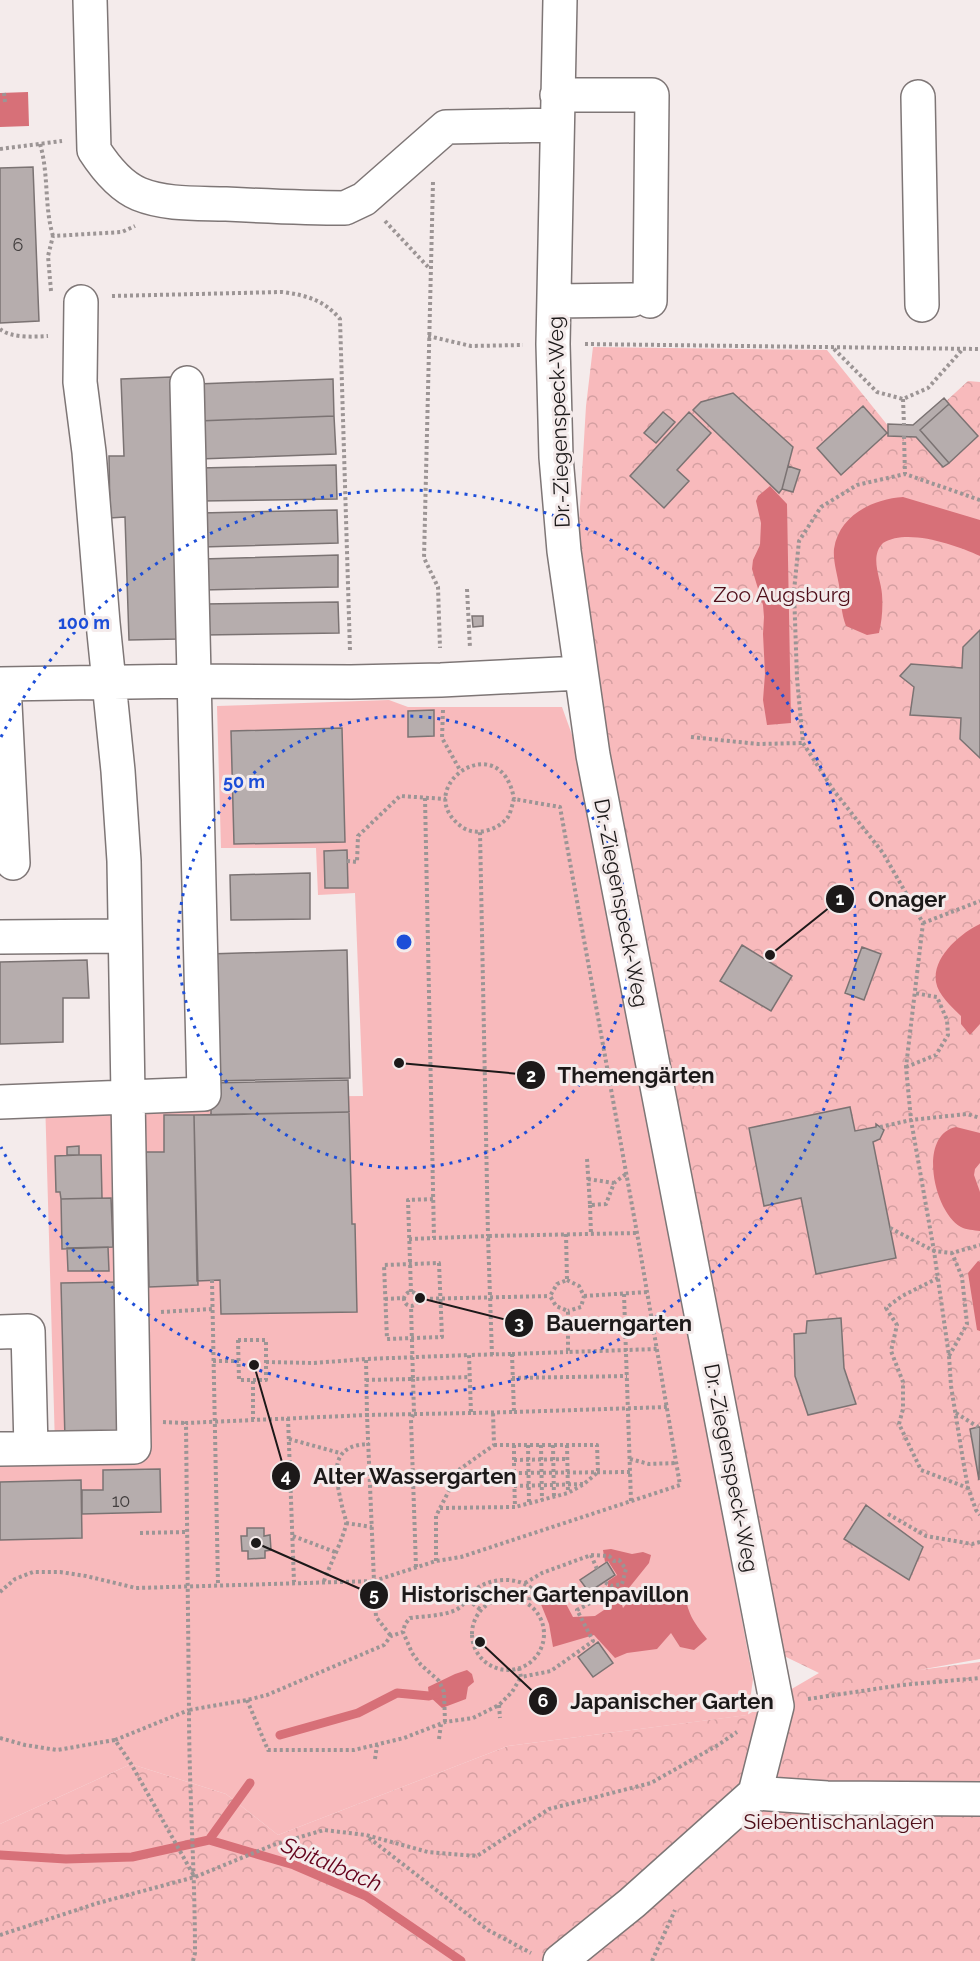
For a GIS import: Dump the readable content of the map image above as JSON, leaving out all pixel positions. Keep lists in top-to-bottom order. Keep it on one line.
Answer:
{"streets":{"lane":["Dr.-Ziegenspeck-Weg"]},"water":["Spitalbach"],"parks":["Zoo Augsburg","Siebentischanlagen"],"places":["Onager","Themengärten","Bauerngarten","Alter Wassergarten","Historischer Gartenpavillon","Japanischer Garten"],"house_numbers":["6","10"],"rings":["100 m","50 m"]}
